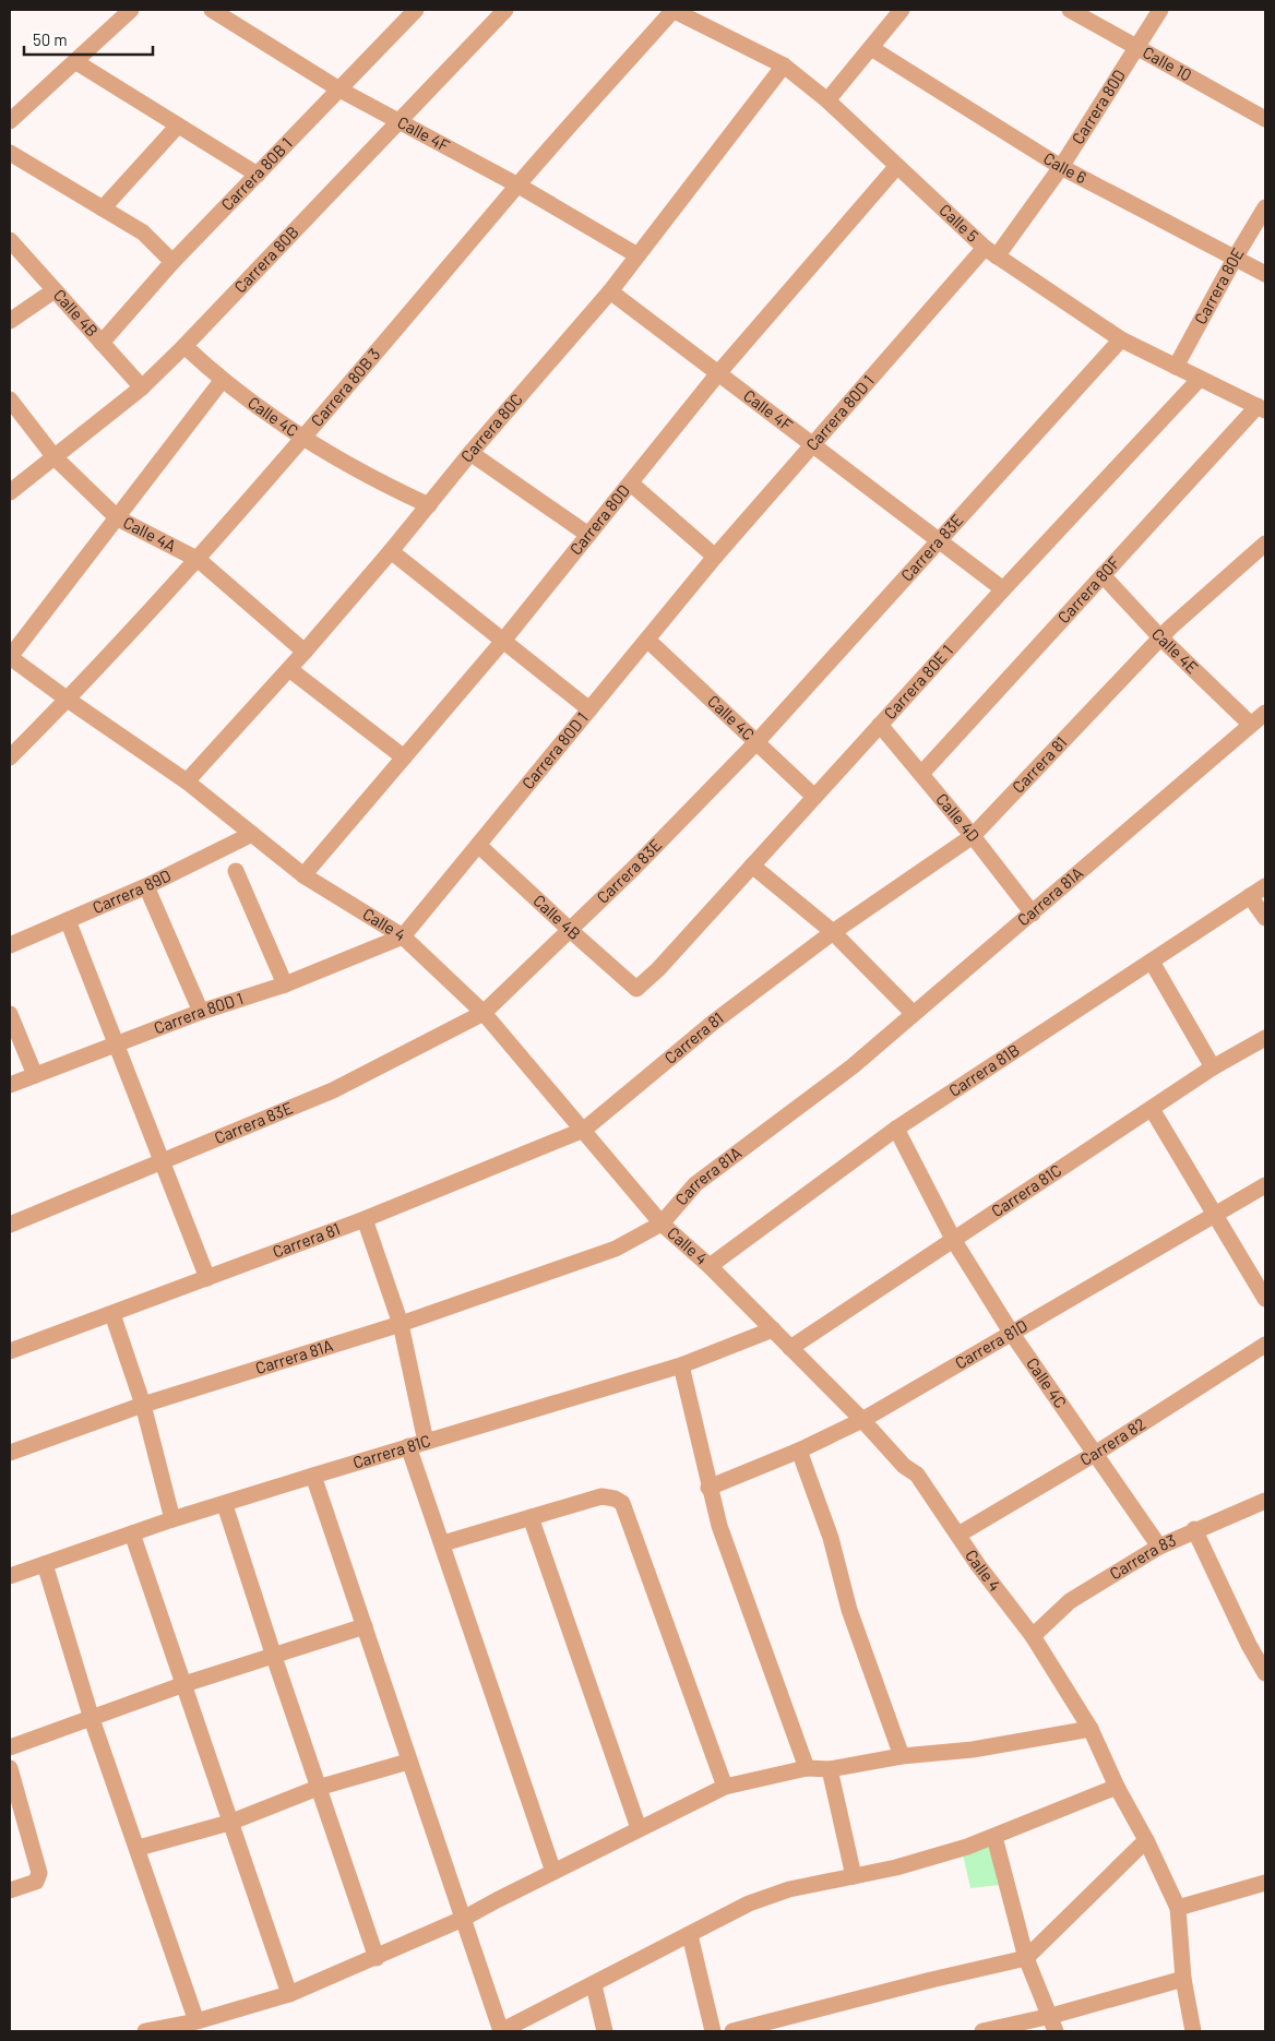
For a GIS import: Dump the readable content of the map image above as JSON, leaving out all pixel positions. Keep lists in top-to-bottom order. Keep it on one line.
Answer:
{"streets":{"street":["Calle 10","Carrera 80D","Calle 4F","Calle 6","Carrera 80B 1","Calle 5","Carrera 80B","Carrera 80E","Calle 4B","Carrera 80B 3","Carrera 80D 1","Calle 4C","Carrera 80C","Calle 4A","Carrera 83E","Carrera 80F","Calle 4E","Carrera 80E 1","Carrera 81","Calle 4D","Carrera 89D","Carrera 81A","Calle 4","Carrera 81B","Carrera 81C","Carrera 81D","Carrera 82","Carrera 83"]},"crossings":[["Calle 10","Carrera 80D"],["Carrera 80D","Calle 4F"],["Carrera 80D","Calle 6"],["Carrera 80D","Calle 5"],["Carrera 80D","Carrera 80D 1"],["Carrera 80D","Calle 4"],["Calle 4F","Carrera 80B 1"],["Calle 4F","Carrera 80B"],["Calle 4F","Carrera 80B 3"],["Calle 4F","Carrera 80D 1"],["Calle 4F","Carrera 80C"],["Calle 4F","Carrera 83E"],["Calle 4F","Carrera 80E 1"],["Calle 6","Carrera 80E"],["Carrera 80B 1","Calle 4B"],["Calle 5","Carrera 80E"],["Calle 5","Carrera 80B 3"],["Calle 5","Carrera 80D 1"],["Calle 5","Carrera 80C"],["Calle 5","Carrera 83E"],["Calle 5","Carrera 80F"],["Calle 5","Carrera 80E 1"],["Carrera 80B","Calle 4B"],["Carrera 80B","Calle 4C"],["Carrera 80B","Calle 4A"],["Calle 4B","Carrera 80D 1"],["Calle 4B","Carrera 83E"],["Calle 4B","Carrera 80E 1"],["Carrera 80B 3","Calle 4C"],["Carrera 80B 3","Calle 4A"],["Carrera 80B 3","Calle 4"],["Carrera 80D 1","Calle 4C"],["Carrera 80D 1","Calle 4"],["Calle 4C","Carrera 80C"],["Calle 4C","Carrera 83E"],["Calle 4C","Carrera 80E 1"],["Calle 4C","Carrera 81B"],["Calle 4C","Carrera 81C"],["Calle 4C","Carrera 81D"],["Calle 4C","Carrera 82"],["Calle 4C","Carrera 83"],["Carrera 80C","Calle 4A"],["Carrera 80C","Calle 4"],["Carrera 83E","Calle 4"],["Carrera 80F","Calle 4E"],["Carrera 80F","Calle 4D"],["Calle 4E","Carrera 81"],["Calle 4E","Carrera 81A"],["Carrera 80E 1","Calle 4D"],["Carrera 81","Calle 4D"],["Carrera 81","Calle 4"],["Calle 4D","Carrera 81A"],["Carrera 89D","Calle 4"],["Carrera 81A","Calle 4"],["Calle 4","Carrera 81B"],["Calle 4","Carrera 81C"],["Calle 4","Carrera 81D"],["Calle 4","Carrera 82"],["Calle 4","Carrera 83"]],"scale_bar":"50 m"}
